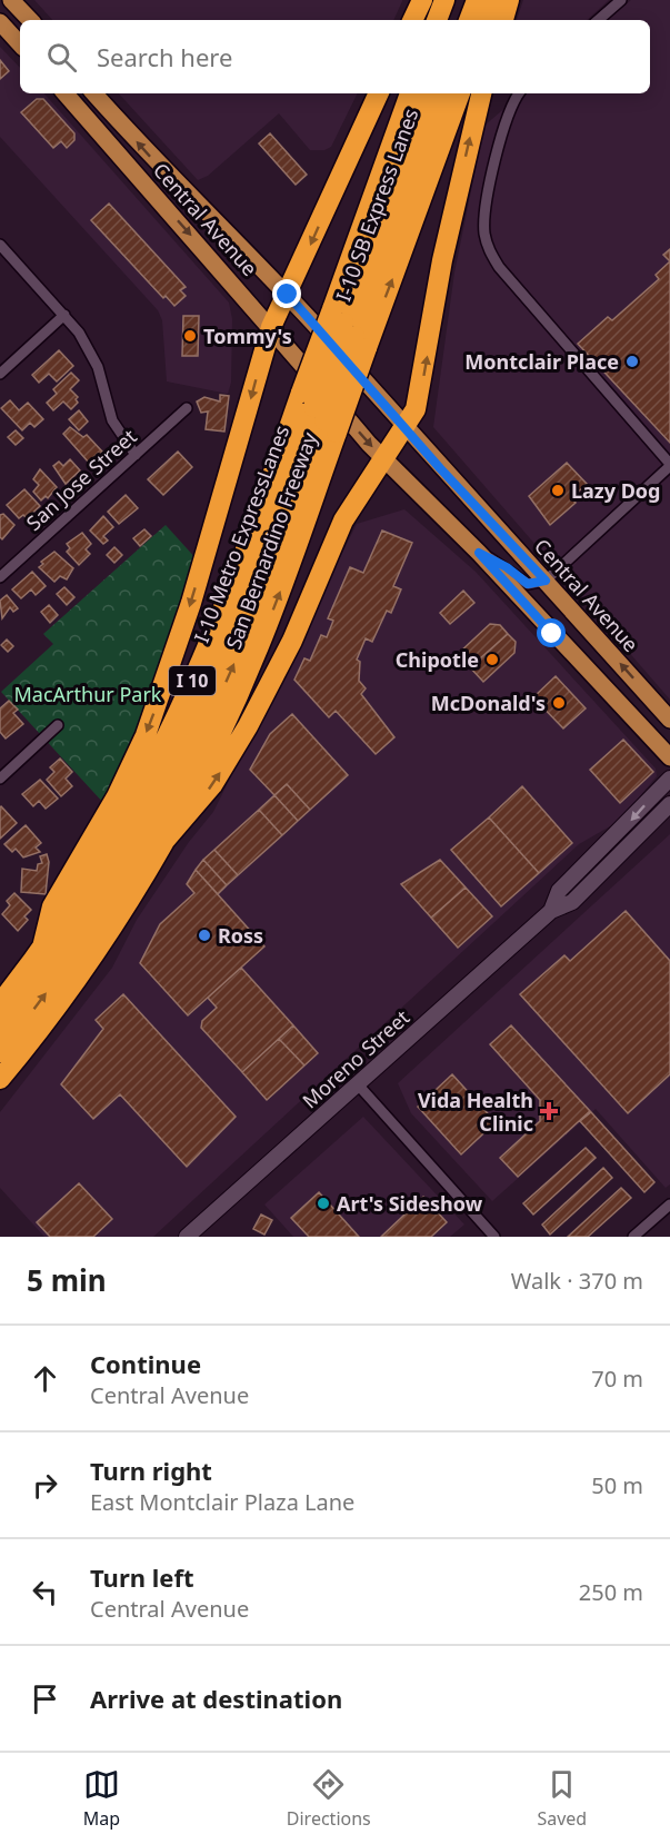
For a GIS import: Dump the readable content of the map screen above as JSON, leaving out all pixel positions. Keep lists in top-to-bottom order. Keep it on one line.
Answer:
{"streets":{"highway":["I-10 SB Express Lanes","I-10 Metro ExpressLanes","San Bernardino Freeway","I 10"],"main road":["Central Avenue"],"street":["San Jose Street","Moreno Street"]},"crossings":[["I-10 SB Express Lanes","San Bernardino Freeway"],["I-10 Metro ExpressLanes","San Bernardino Freeway"]],"parks":["MacArthur Park"],"places":{"other":["Tommy's","Montclair Place","Lazy Dog","Chipotle","McDonald's","Ross","Art's Sideshow"],"health":["Vida Health Clinic"]},"page":{"search":"Search here","heading":["5 min","Walk · 370 m"],"list":[["Continue","Central Avenue","70 m"],["Turn right","East Montclair Plaza Lane","50 m"],["Turn left","Central Avenue","250 m"],"Arrive at destination"],"nav":["Map","Directions","Saved"]}}
